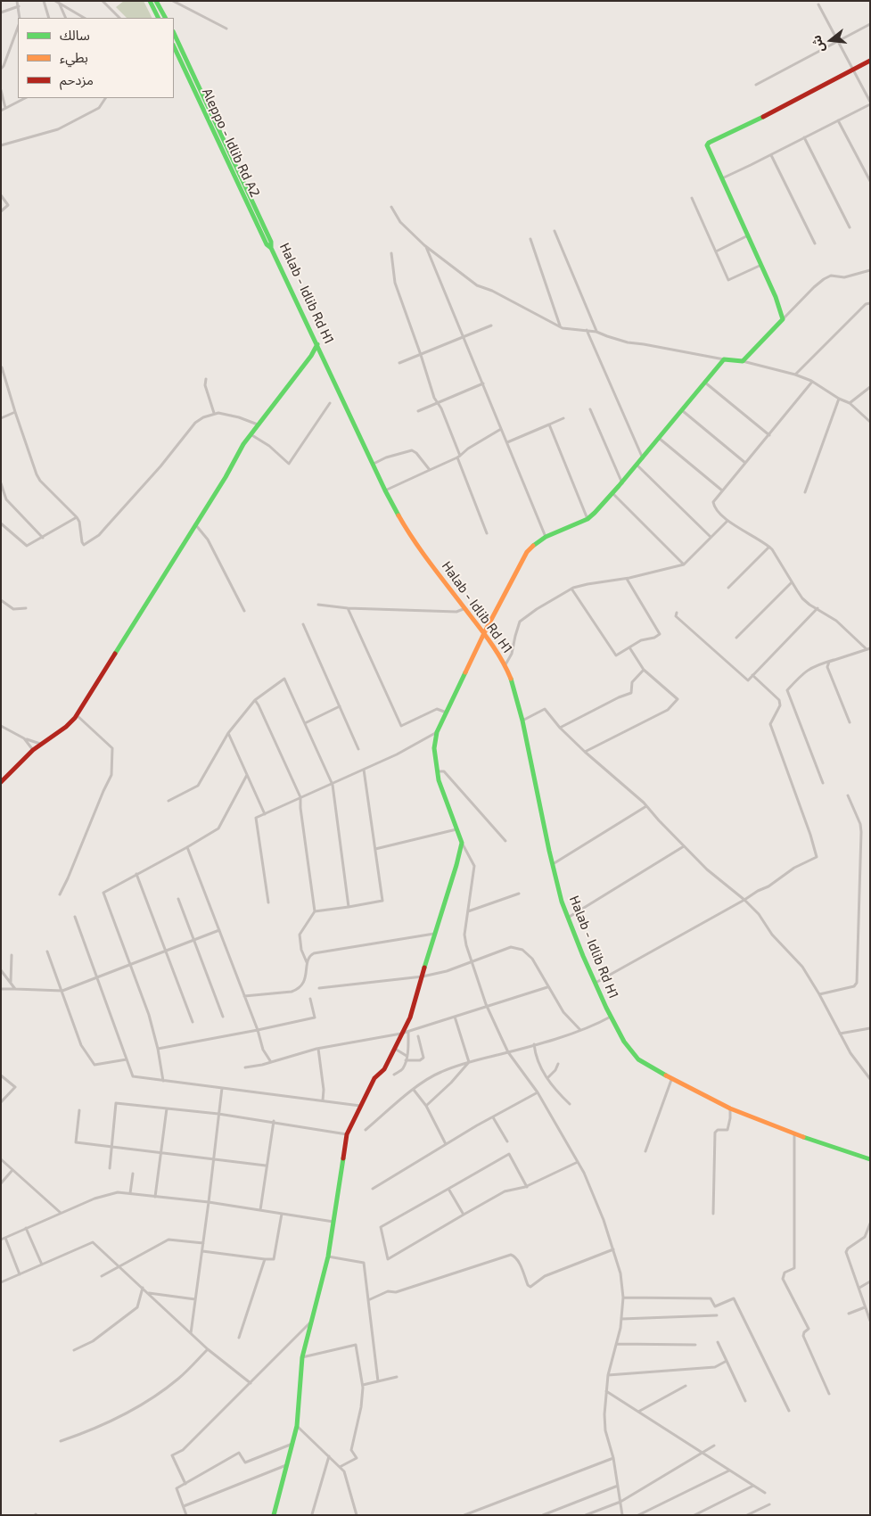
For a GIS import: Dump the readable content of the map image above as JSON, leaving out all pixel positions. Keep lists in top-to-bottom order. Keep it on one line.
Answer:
{"streets":{"main road":["Aleppo - Idlib Rd A2","Halab - Idlib Rd H1"]},"crossings":[["Aleppo - Idlib Rd A2","Halab - Idlib Rd H1"]],"legend":["سالك","بطيء","مزدحم"],"north":"left"}
